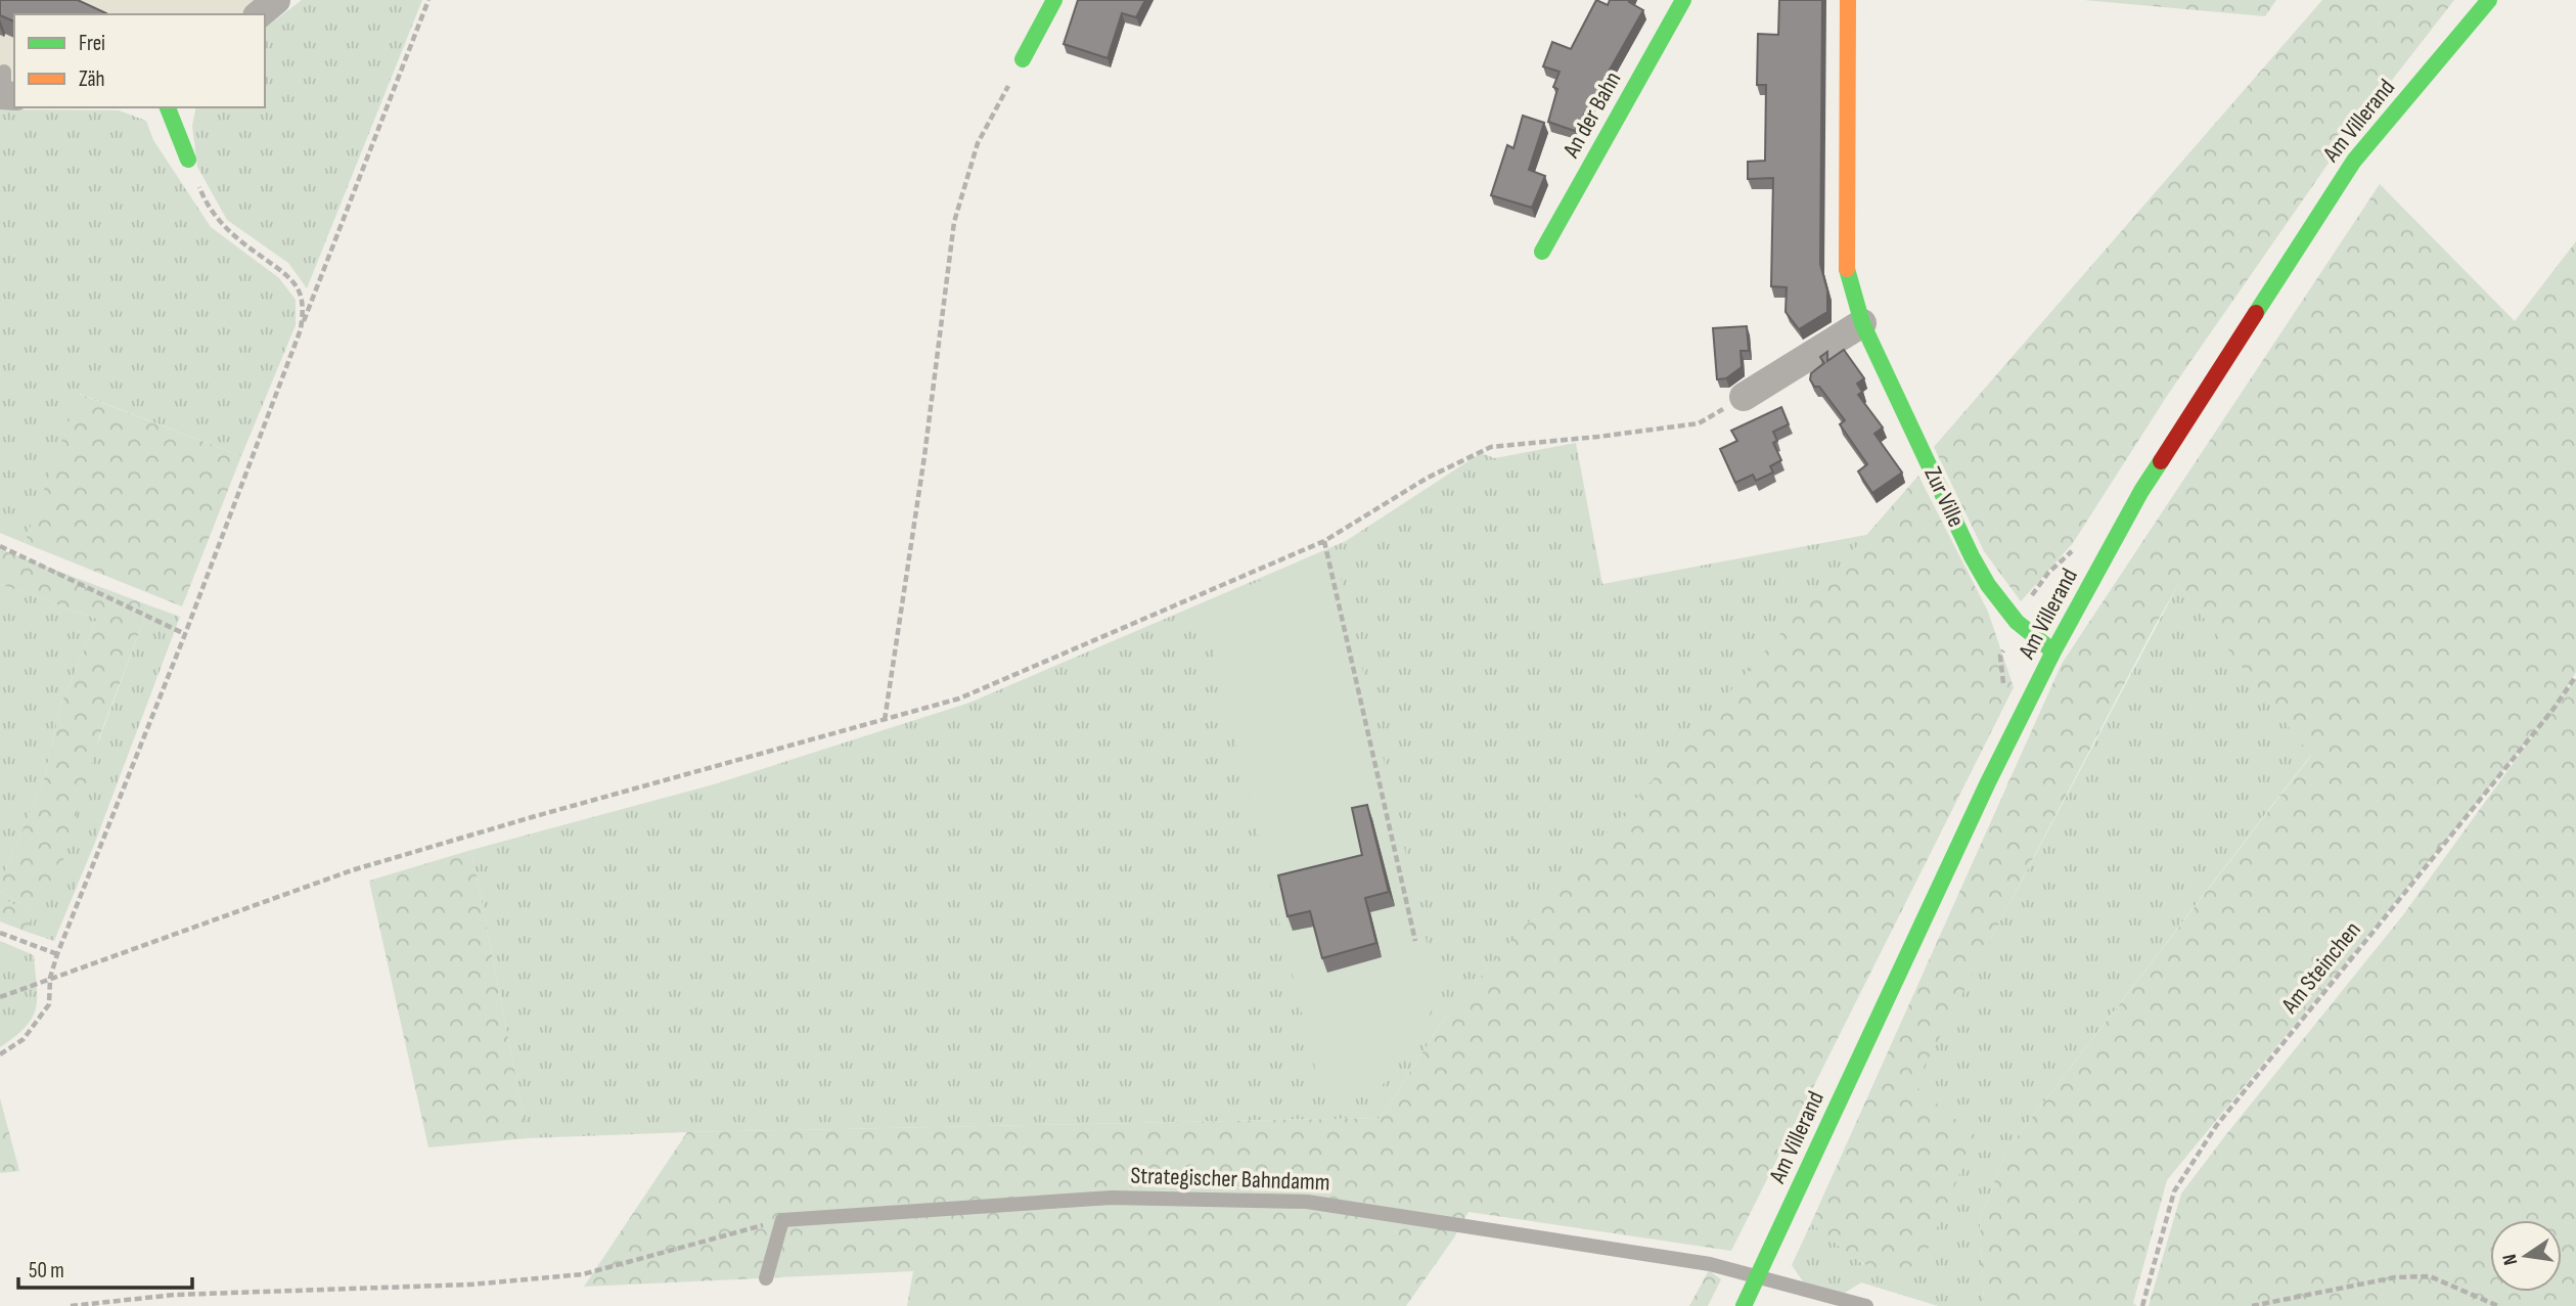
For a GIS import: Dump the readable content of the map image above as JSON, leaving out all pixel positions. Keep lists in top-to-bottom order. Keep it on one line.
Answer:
{"streets":{"main road":["An der Bahn","Am Villerand","Zur Ville"],"lane":["Strategischer Bahndamm"],"path":["Am Steinchen"]},"crossings":[["Am Villerand","Zur Ville"],["Am Villerand","Strategischer Bahndamm"]],"legend":["Frei","Zäh"],"scale_bar":"50 m","north":"left"}
